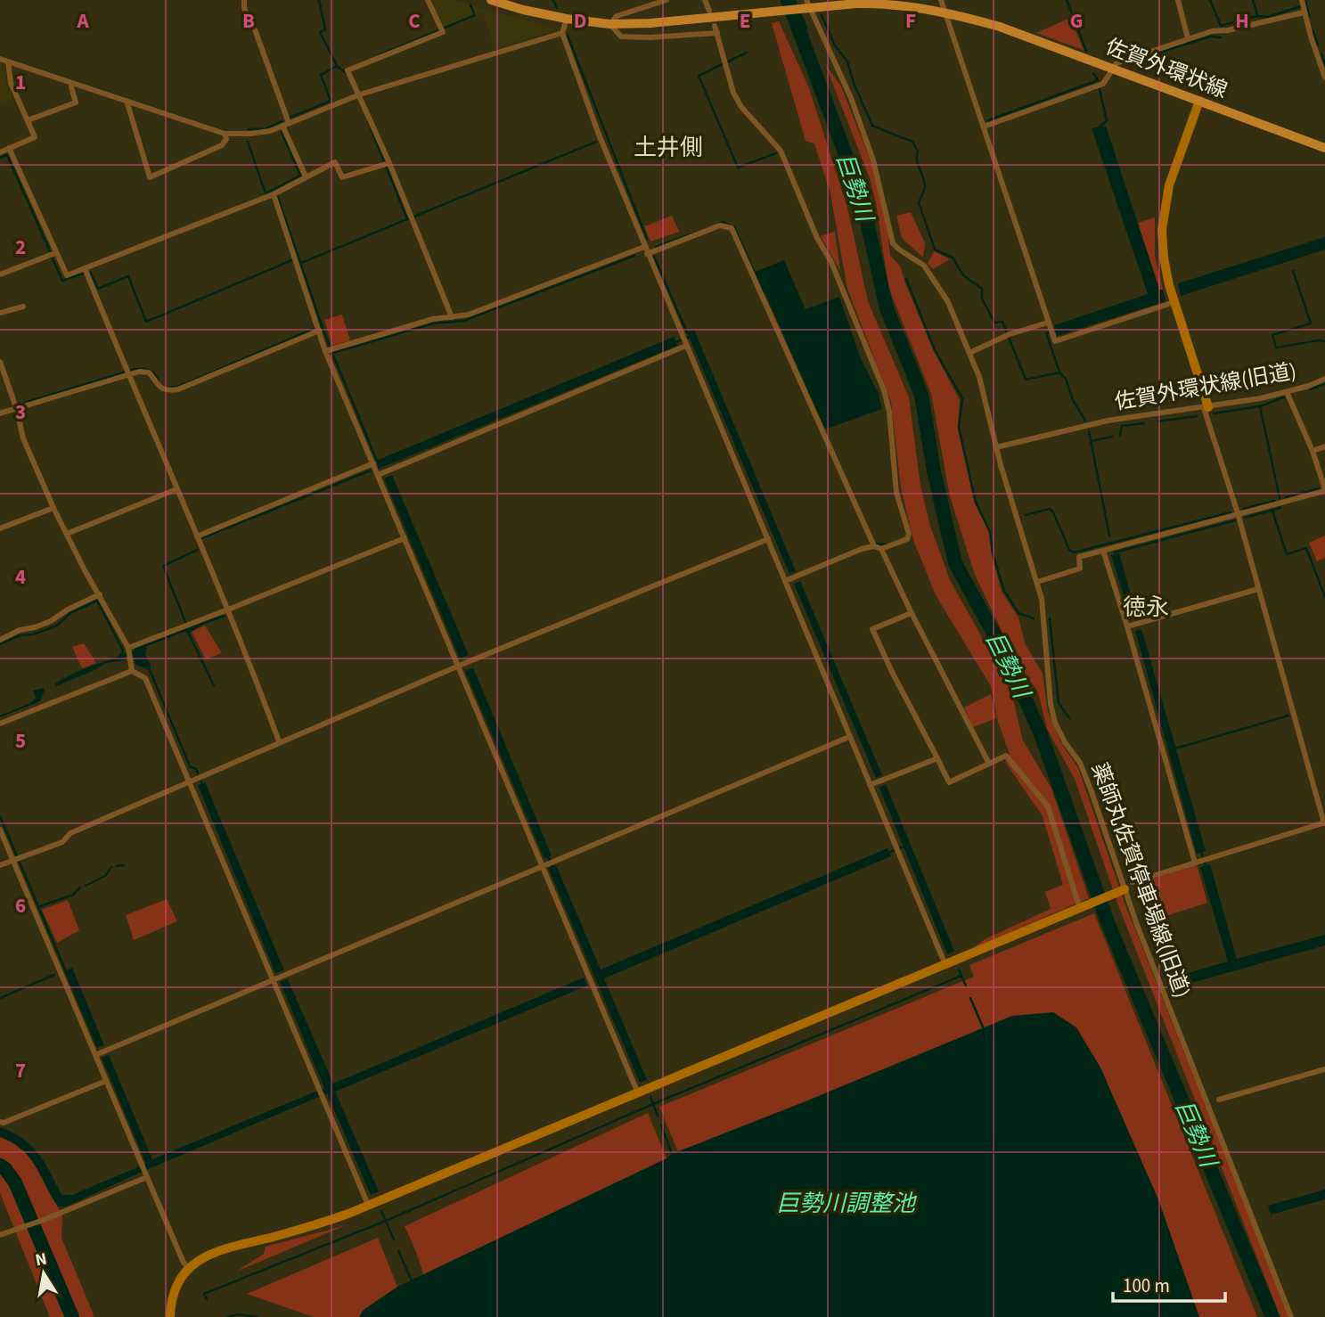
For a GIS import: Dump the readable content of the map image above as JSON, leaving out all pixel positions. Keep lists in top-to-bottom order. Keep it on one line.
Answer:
{"streets":{"main road":["佐賀外環状線"],"street":["佐賀外環状線(旧道)","薬師丸佐賀停車場線(旧道)"]},"crossings":[["佐賀外環状線(旧道)","薬師丸佐賀停車場線(旧道)"]],"districts":["土井側","徳永"],"water":["巨勢川","巨勢川調整池"],"scale_bar":"100 m","north":"top","grid":{"columns":["A","B","C","D","E","F","G","H"],"rows":["1","2","3","4","5","6","7"]}}
